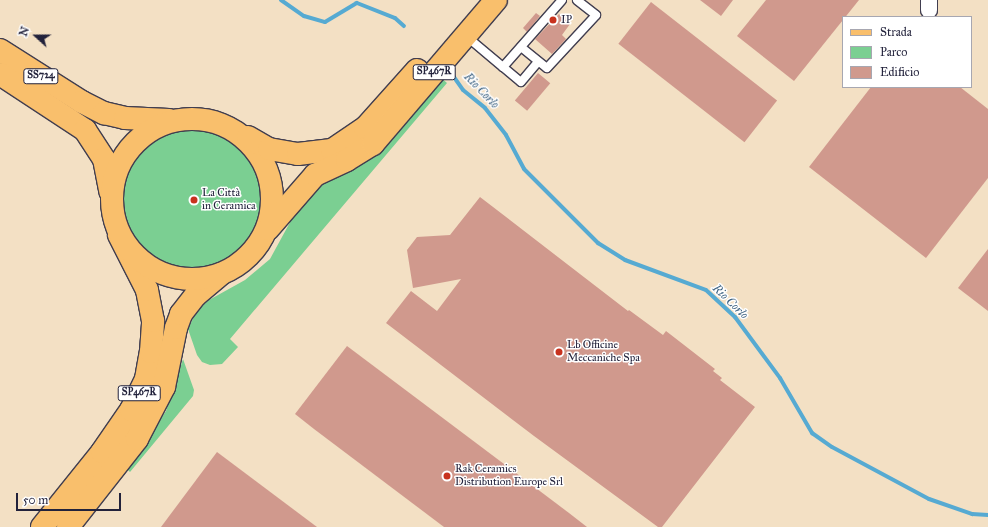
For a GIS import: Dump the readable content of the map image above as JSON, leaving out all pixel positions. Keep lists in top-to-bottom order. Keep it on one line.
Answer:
{"streets":{"main road":["SP467R","SS724"]},"water":["Rio Corlo"],"places":["IP","La Città in Ceramica","Lb Officine Meccaniche Spa","Rak Ceramics Distribution Europe Srl"],"legend":["Strada","Parco","Edificio"],"scale_bar":"50 m","north":"left"}
